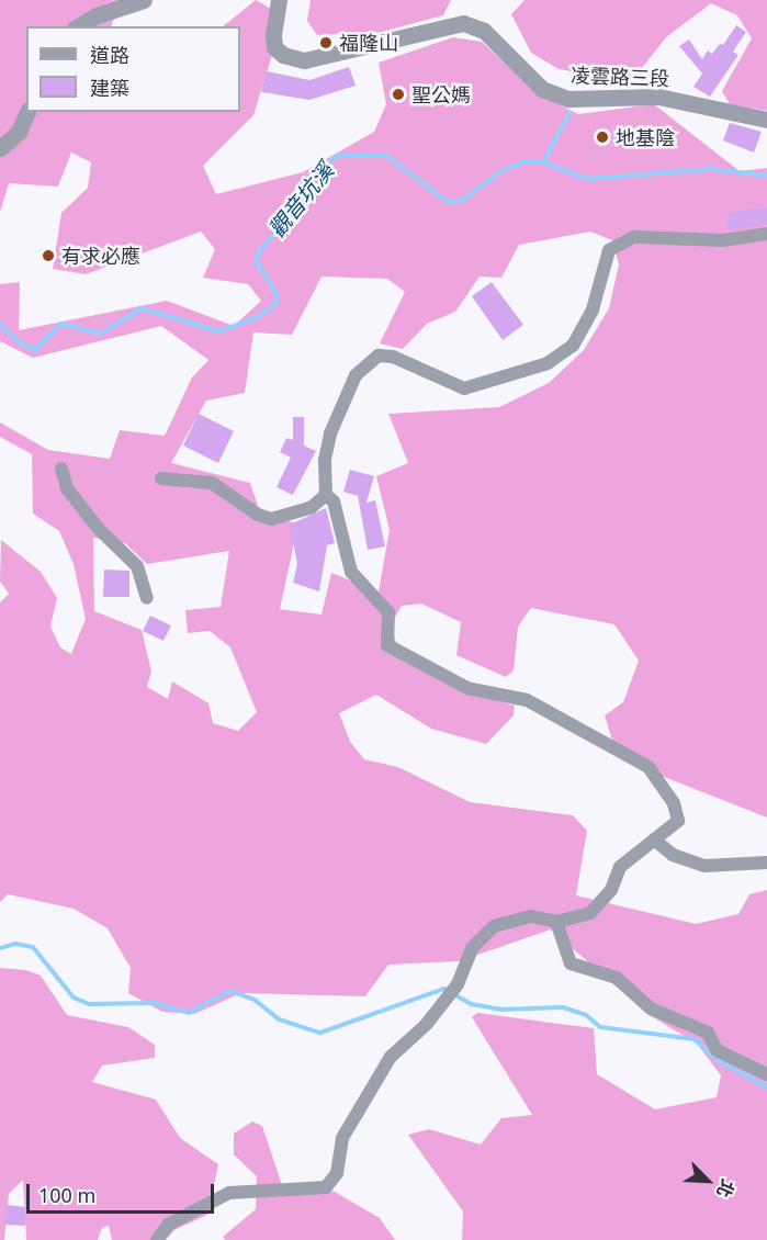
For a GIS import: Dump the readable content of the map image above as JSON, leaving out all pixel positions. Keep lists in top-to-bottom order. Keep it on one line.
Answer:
{"streets":{"street":["凌雲路三段"]},"water":["觀音坑溪"],"places":["福隆山","聖公媽","地基陰","有求必應"],"legend":["道路","建築"],"scale_bar":"100 m","north":"bottom right"}
